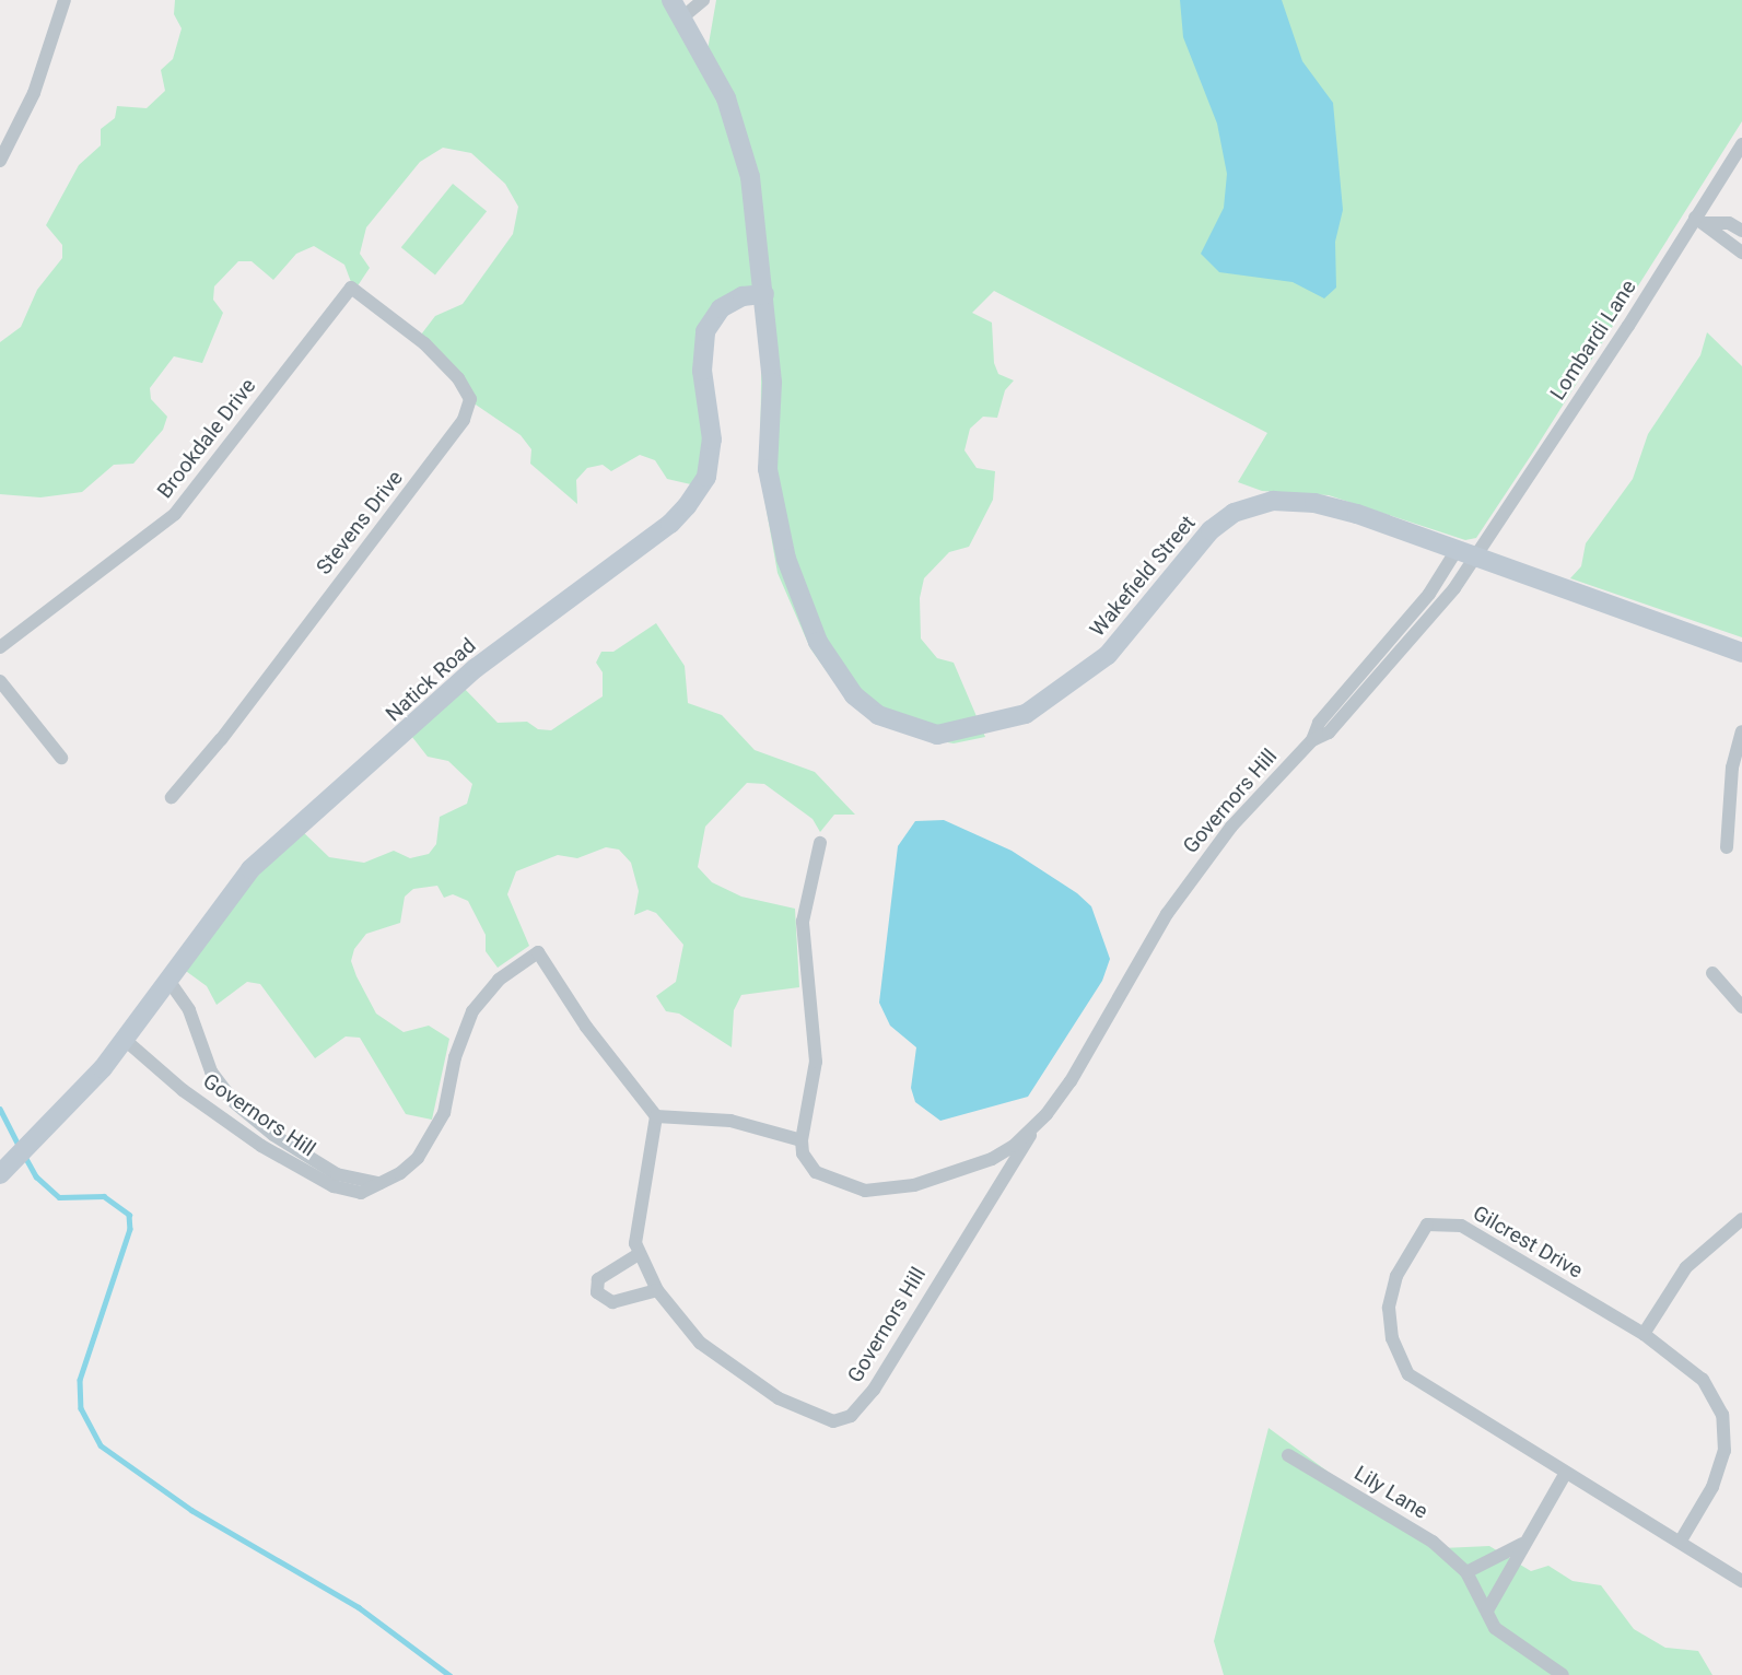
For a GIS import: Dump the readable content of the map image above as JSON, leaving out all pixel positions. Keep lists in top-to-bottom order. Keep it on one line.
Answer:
{"streets":{"street":["Lombardi Lane","Brookdale Drive","Stevens Drive","Wakefield Street","Natick Road","Governors Hill","Gilcrest Drive","Lily Lane"]},"crossings":[["Lombardi Lane","Wakefield Street"],["Lombardi Lane","Governors Hill"],["Brookdale Drive","Stevens Drive"],["Wakefield Street","Natick Road"],["Wakefield Street","Governors Hill"],["Natick Road","Governors Hill"]]}
